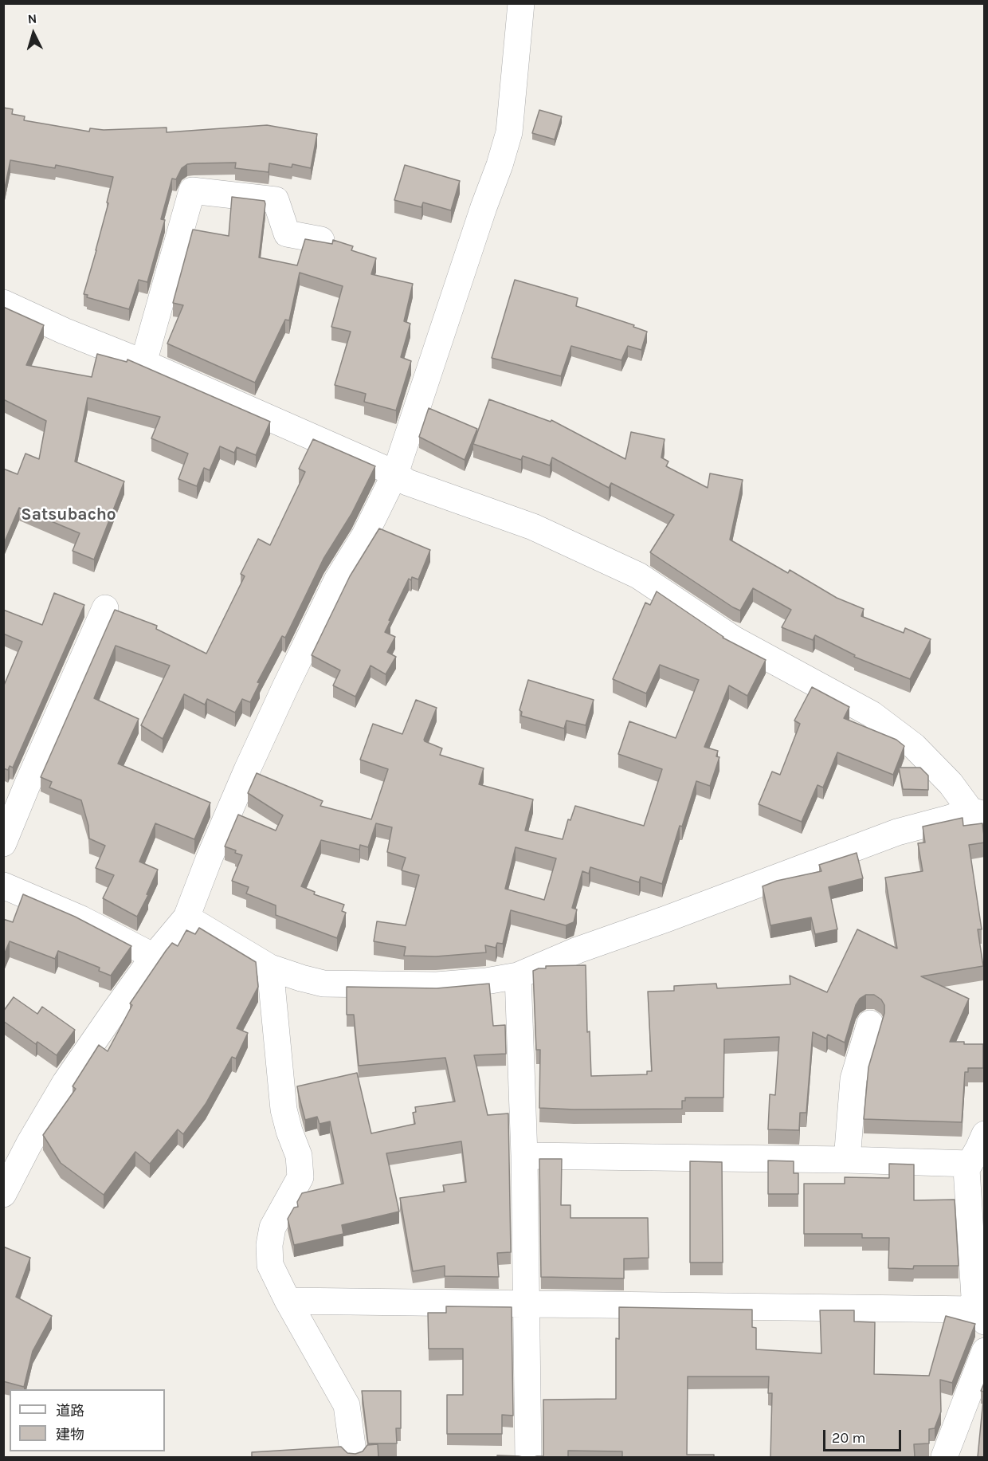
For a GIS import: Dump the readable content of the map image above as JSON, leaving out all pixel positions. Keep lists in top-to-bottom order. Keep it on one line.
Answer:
{"districts":["Satsubacho"],"legend":["道路","建物"],"scale_bar":"20 m","north":"top"}
